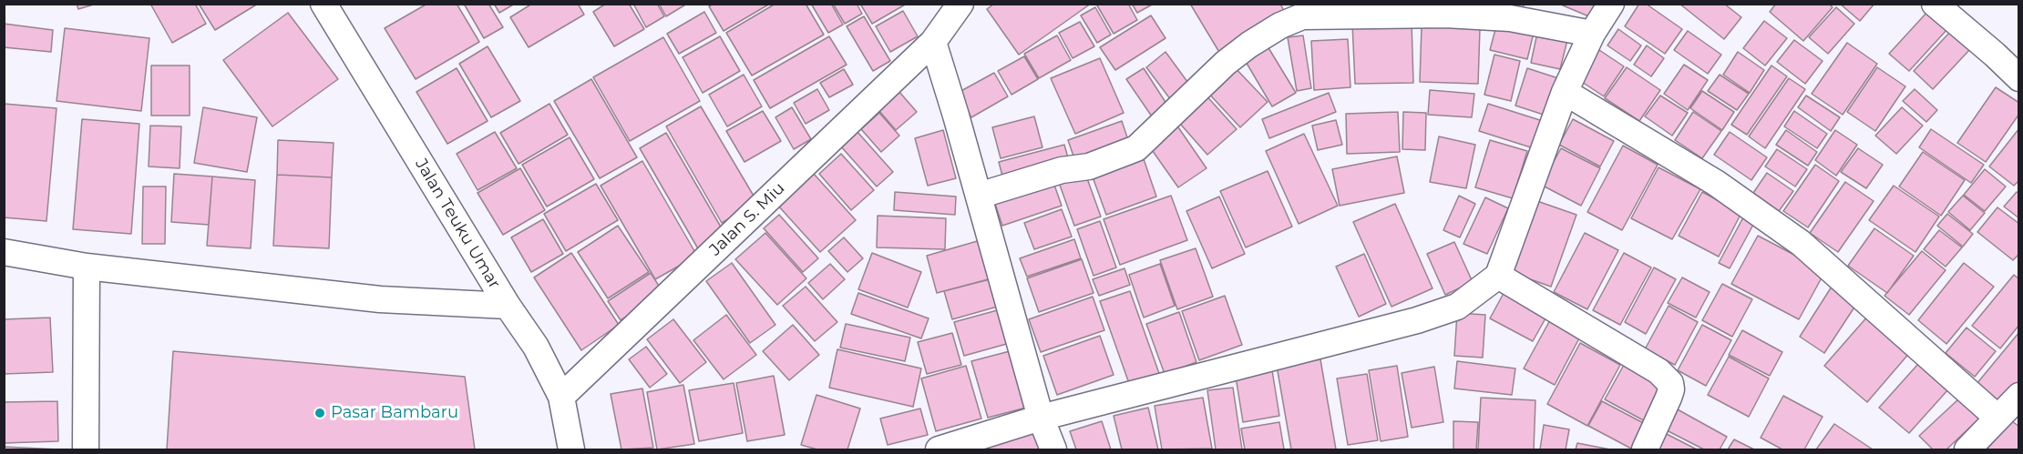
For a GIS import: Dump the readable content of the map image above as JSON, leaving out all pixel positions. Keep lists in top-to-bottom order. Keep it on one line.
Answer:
{"streets":{"street":["Jalan S. Miu","Jalan Teuku Umar"]},"crossings":[["Jalan S. Miu","Jalan Teuku Umar"]],"places":["Pasar Bambaru"]}
